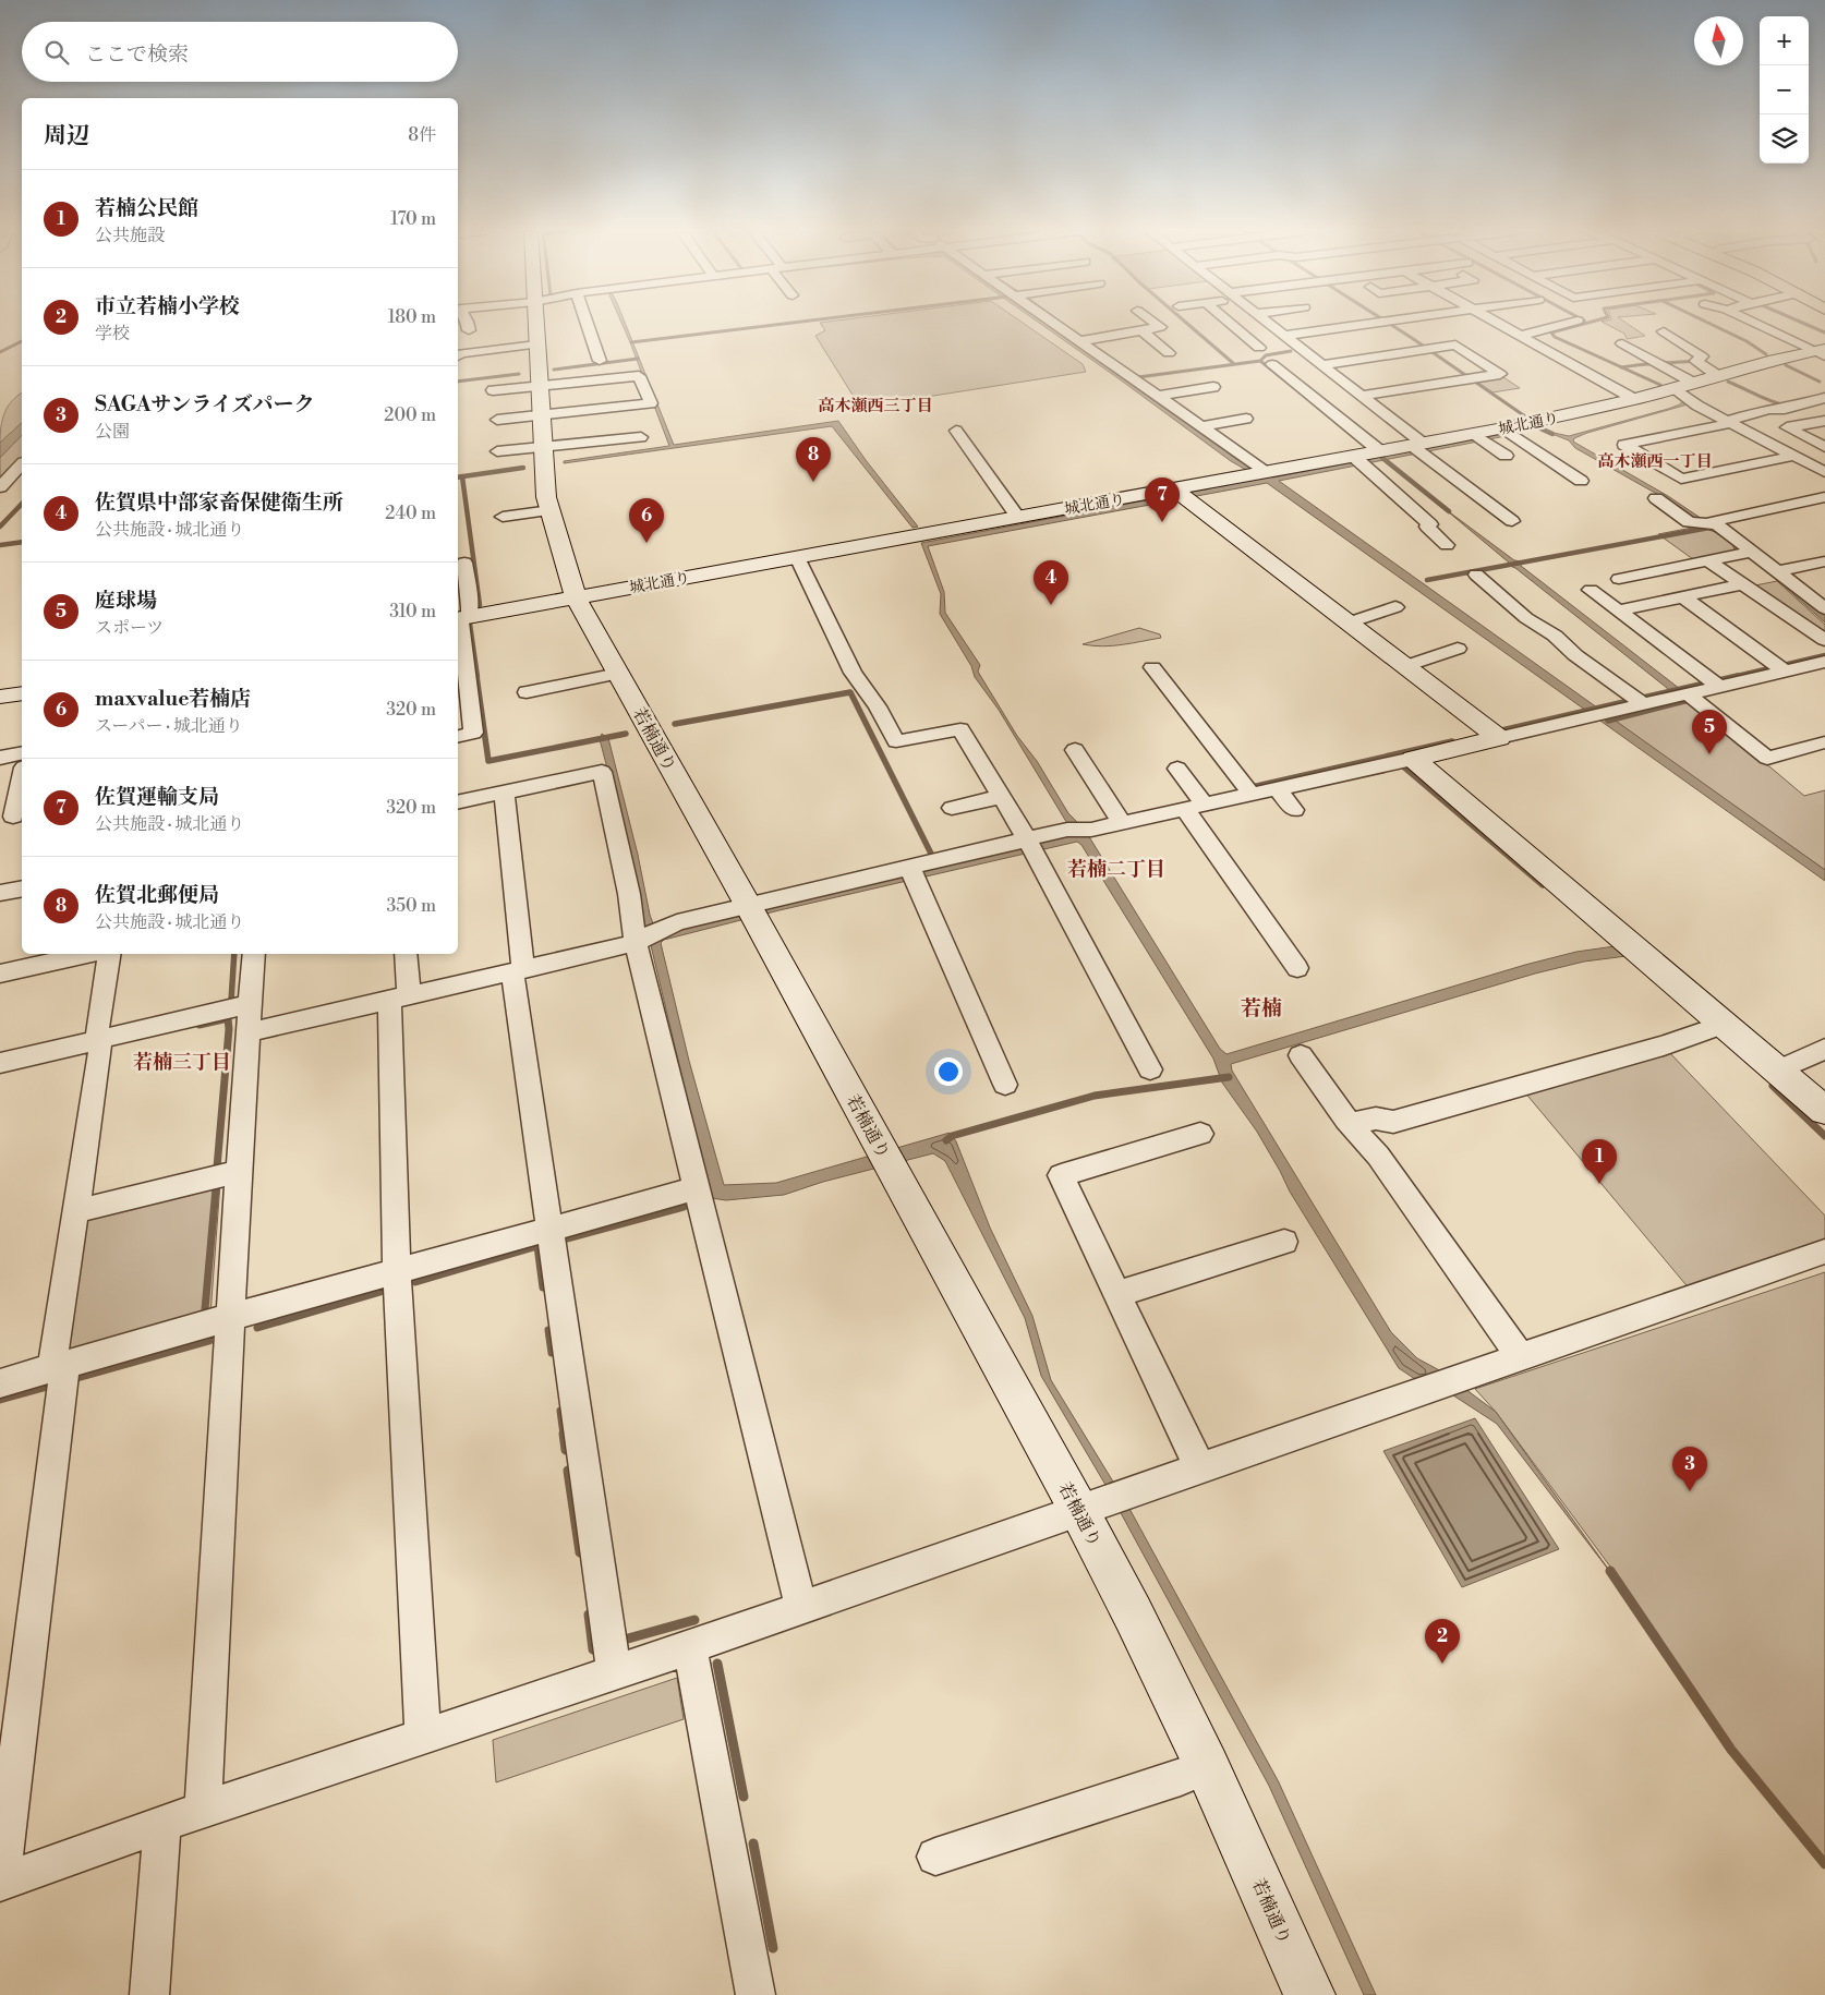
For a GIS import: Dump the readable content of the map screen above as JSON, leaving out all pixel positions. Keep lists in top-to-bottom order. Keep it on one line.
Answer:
{"streets":{"street":["城北通り","若楠通り"]},"crossings":[["城北通り","若楠通り"]],"districts":["高木瀬西三丁目","高木瀬西一丁目","若楠二丁目","若楠","若楠三丁目"],"north":"top","page":{"map_buttons":["+","−"],"search":"ここで検索","heading":["周辺","8件"],"list":[{"mark":"1","name":"若楠公民館","note":"公共施設","value":"170 m"},{"mark":"2","name":"市立若楠小学校","note":"学校","value":"180 m"},{"mark":"3","name":"SAGAサンライズパーク","note":"公園","value":"200 m"},{"mark":"4","name":"佐賀県中部家畜保健衛生所","note":"公共施設 · 城北通り","value":"240 m"},{"mark":"5","name":"庭球場","note":"スポーツ","value":"310 m"},{"mark":"6","name":"maxvalue若楠店","note":"スーパー · 城北通り","value":"320 m"},{"mark":"7","name":"佐賀運輸支局","note":"公共施設 · 城北通り","value":"320 m"},{"mark":"8","name":"佐賀北郵便局","note":"公共施設 · 城北通り","value":"350 m"}],"pins":["8","7","6","4","5","1","3","2"]}}
